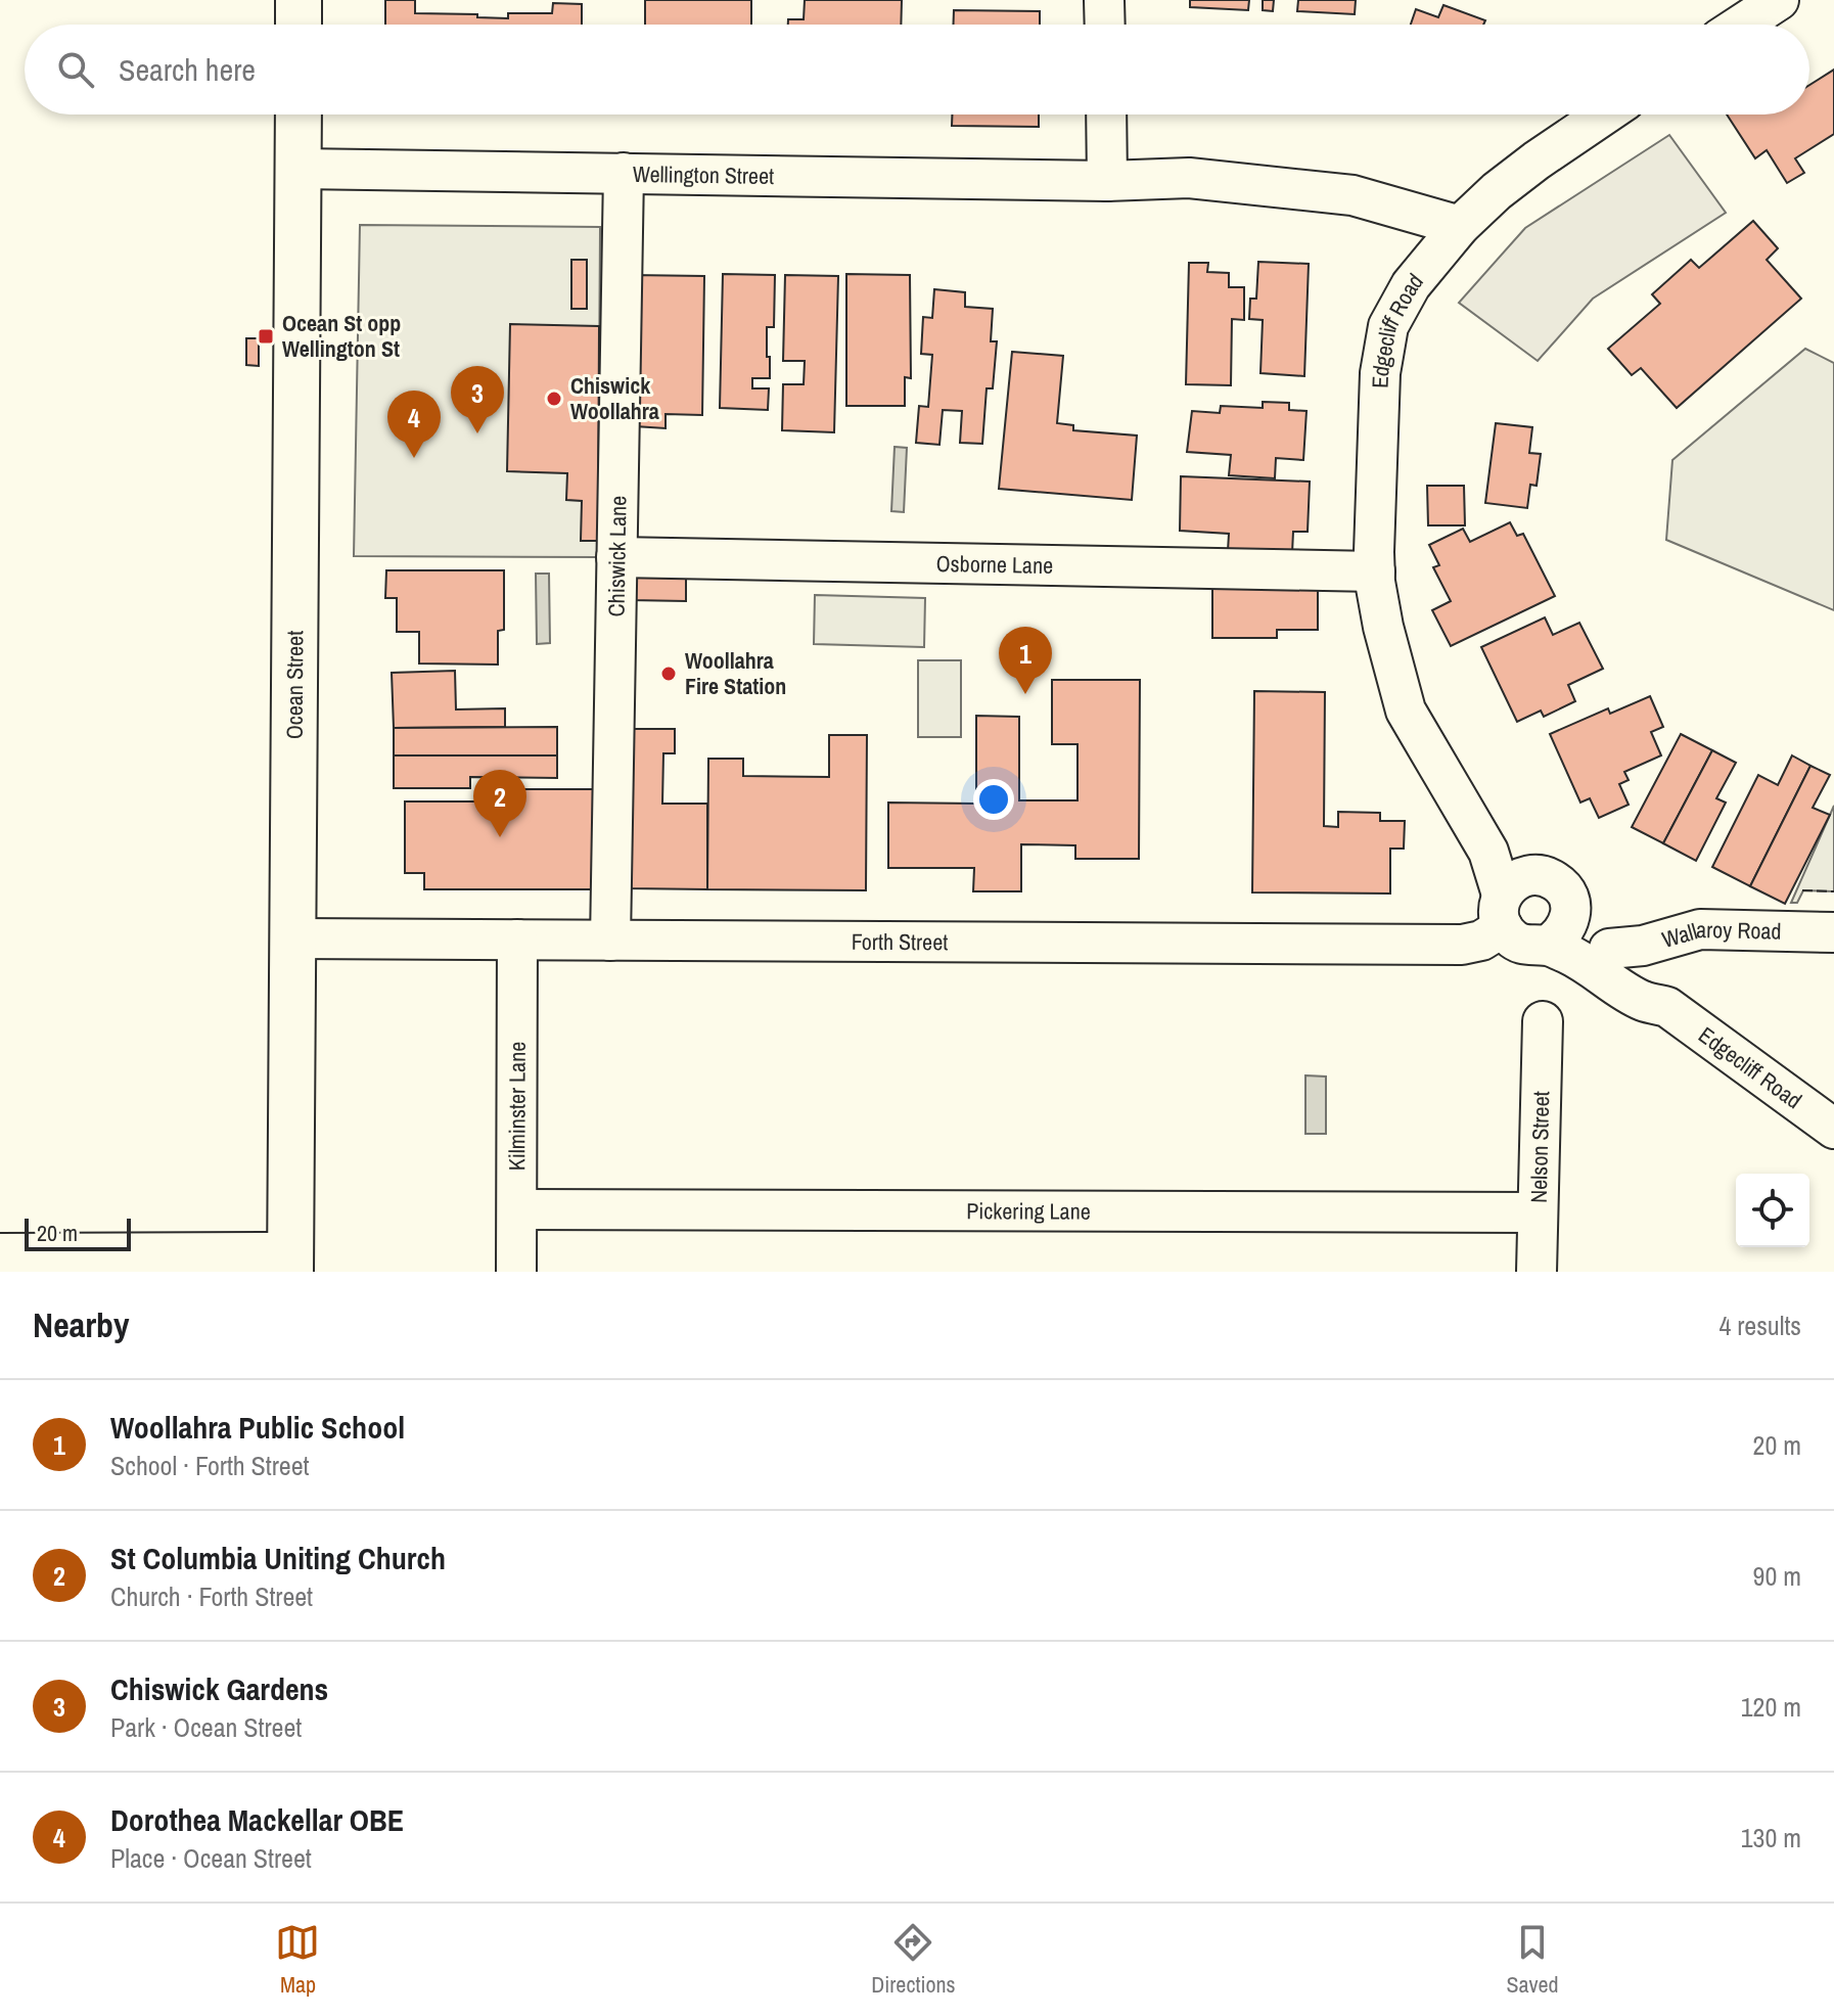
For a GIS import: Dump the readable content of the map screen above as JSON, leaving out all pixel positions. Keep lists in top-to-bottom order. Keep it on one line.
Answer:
{"streets":{"main road":["Ocean Street"],"street":["Wellington Street","Edgecliff Road","Chiswick Lane","Osborne Lane","Wallaroy Road","Forth Street","Kilminster Lane","Nelson Street","Pickering Lane"]},"crossings":[["Wellington Street","Edgecliff Road"],["Wellington Street","Chiswick Lane"],["Wellington Street","Ocean Street"],["Edgecliff Road","Osborne Lane"],["Edgecliff Road","Wallaroy Road"],["Edgecliff Road","Forth Street"],["Chiswick Lane","Osborne Lane"],["Chiswick Lane","Forth Street"],["Ocean Street","Forth Street"],["Forth Street","Kilminster Lane"],["Kilminster Lane","Pickering Lane"],["Nelson Street","Pickering Lane"]],"places":{"transit":["Ocean St opp Wellington St"],"other":["Chiswick Woollahra","Woollahra Fire Station"]},"scale_bar":"20 m","page":{"search":"Search here","pins":["3","4","1","2"],"scale":"20 m","heading":["Nearby","4 results"],"list":[{"mark":"1","name":"Woollahra Public School","note":"School · Forth Street","value":"20 m"},{"mark":"2","name":"St Columbia Uniting Church","note":"Church · Forth Street","value":"90 m"},{"mark":"3","name":"Chiswick Gardens","note":"Park · Ocean Street","value":"120 m"},{"mark":"4","name":"Dorothea Mackellar OBE","note":"Place · Ocean Street","value":"130 m"}],"nav":["Map","Directions","Saved"]}}
